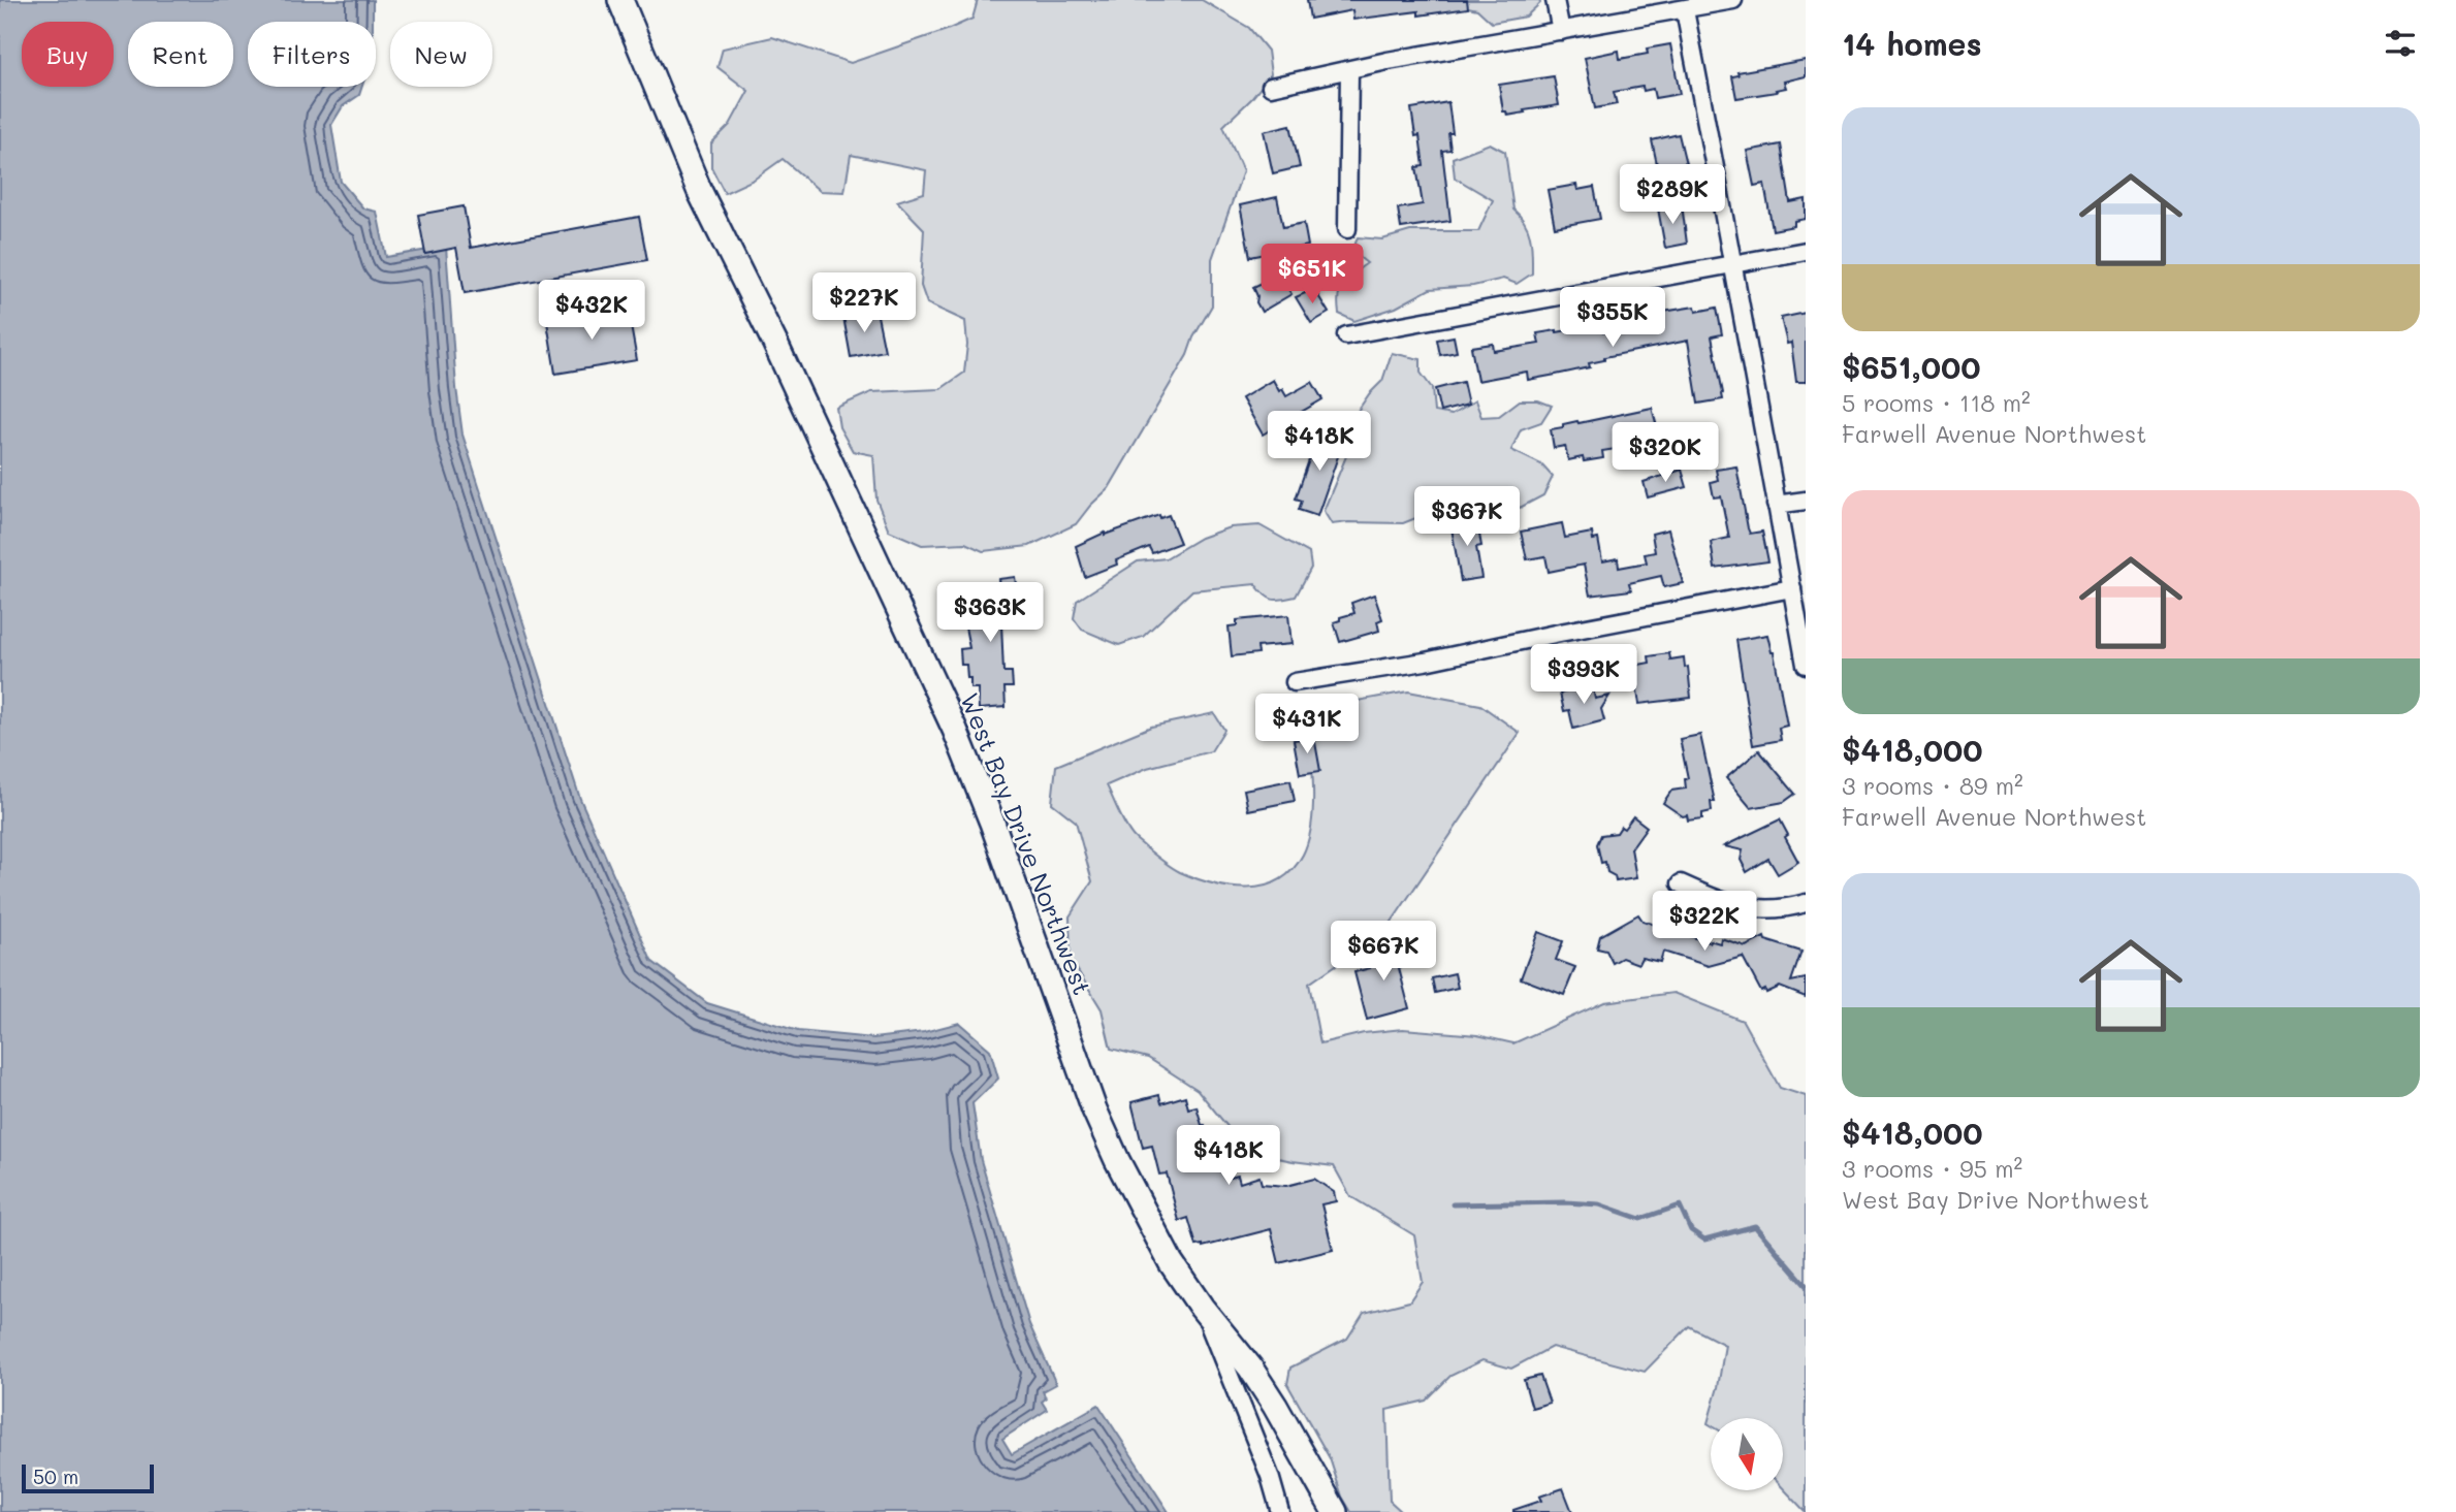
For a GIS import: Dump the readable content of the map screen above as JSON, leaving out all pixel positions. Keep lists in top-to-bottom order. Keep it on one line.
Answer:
{"streets":{"street":["West Bay Drive Northwest"]},"scale_bar":"50 m","north":"bottom","page":{"heading":"14 homes","chip":["Buy","Rent","Filters","New"],"list":[{"name":"$651,000","note":"5 rooms · 118 m² · Farwell Avenue Northwest"},{"name":"$418,000","note":"3 rooms · 89 m² · Farwell Avenue Northwest"},{"name":"$418,000","note":"3 rooms · 95 m² · West Bay Drive Northwest"}],"price":["$289K","$651K","$227K","$432K","$355K","$418K","$320K","$367K","$363K","$393K","$431K","$322K","$667K","$418K"],"scale":"50 m"}}
